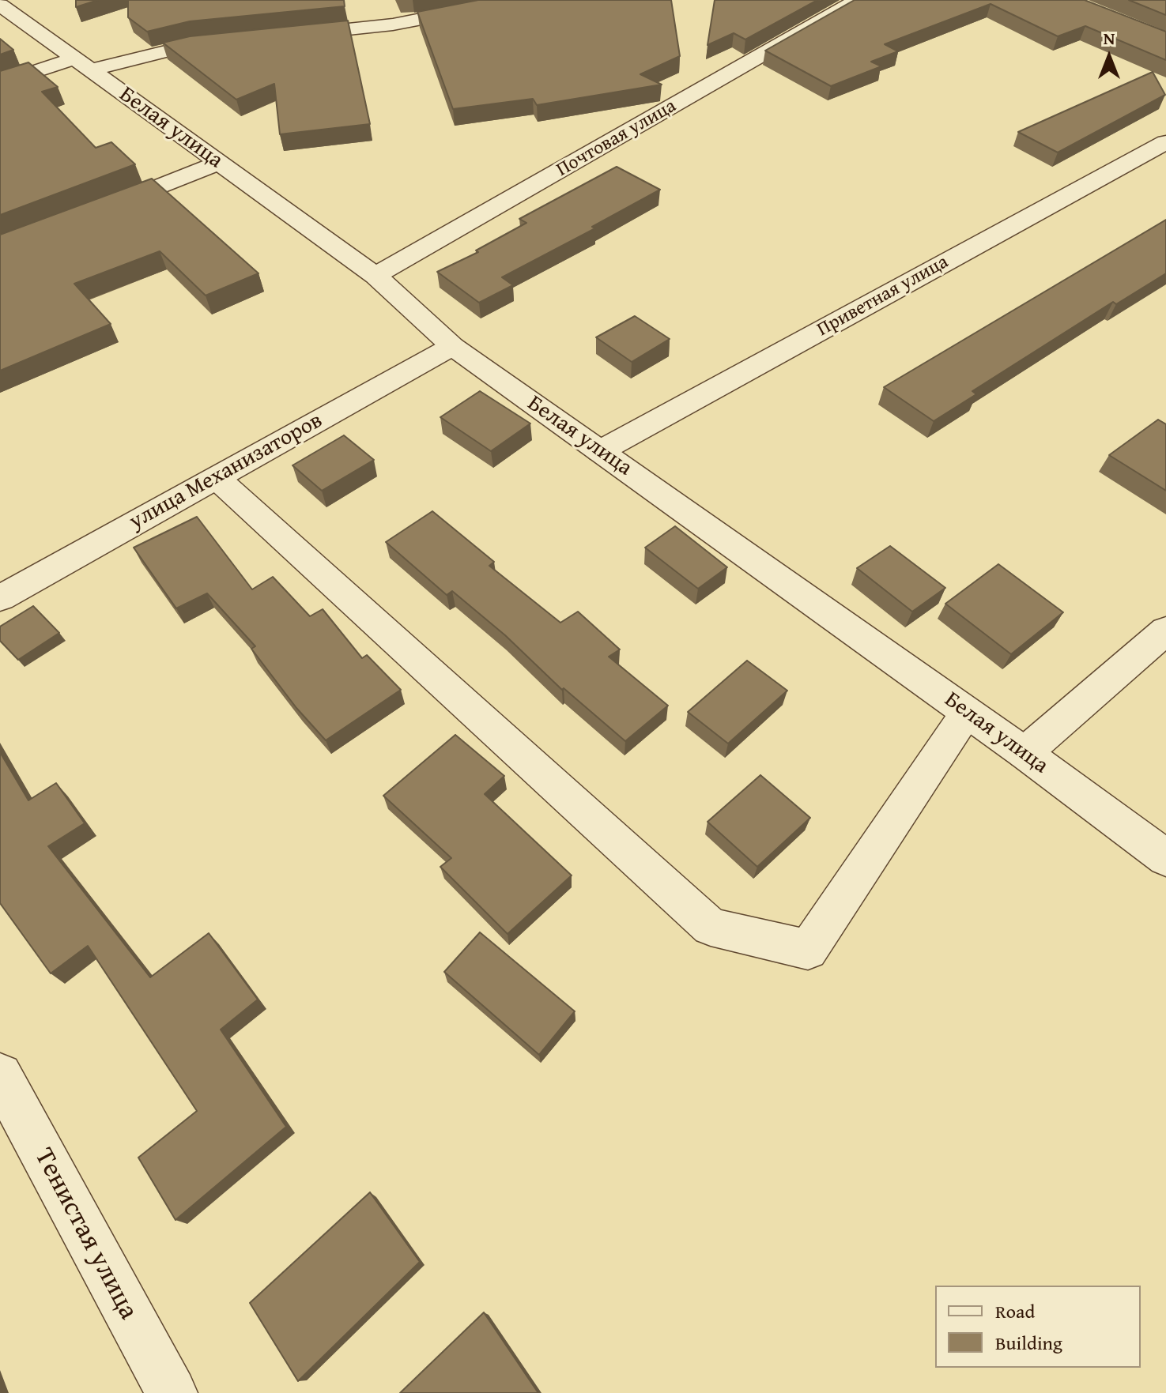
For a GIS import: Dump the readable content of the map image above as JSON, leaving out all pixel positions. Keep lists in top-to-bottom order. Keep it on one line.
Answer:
{"streets":{"street":["Белая улица","Почтовая улица","Приветная улица","улица Механизаторов","Тенистая улица"]},"crossings":[["Белая улица","Почтовая улица"],["Белая улица","Приветная улица"],["Белая улица","улица Механизаторов"]],"legend":["Road","Building"],"north":"top"}
